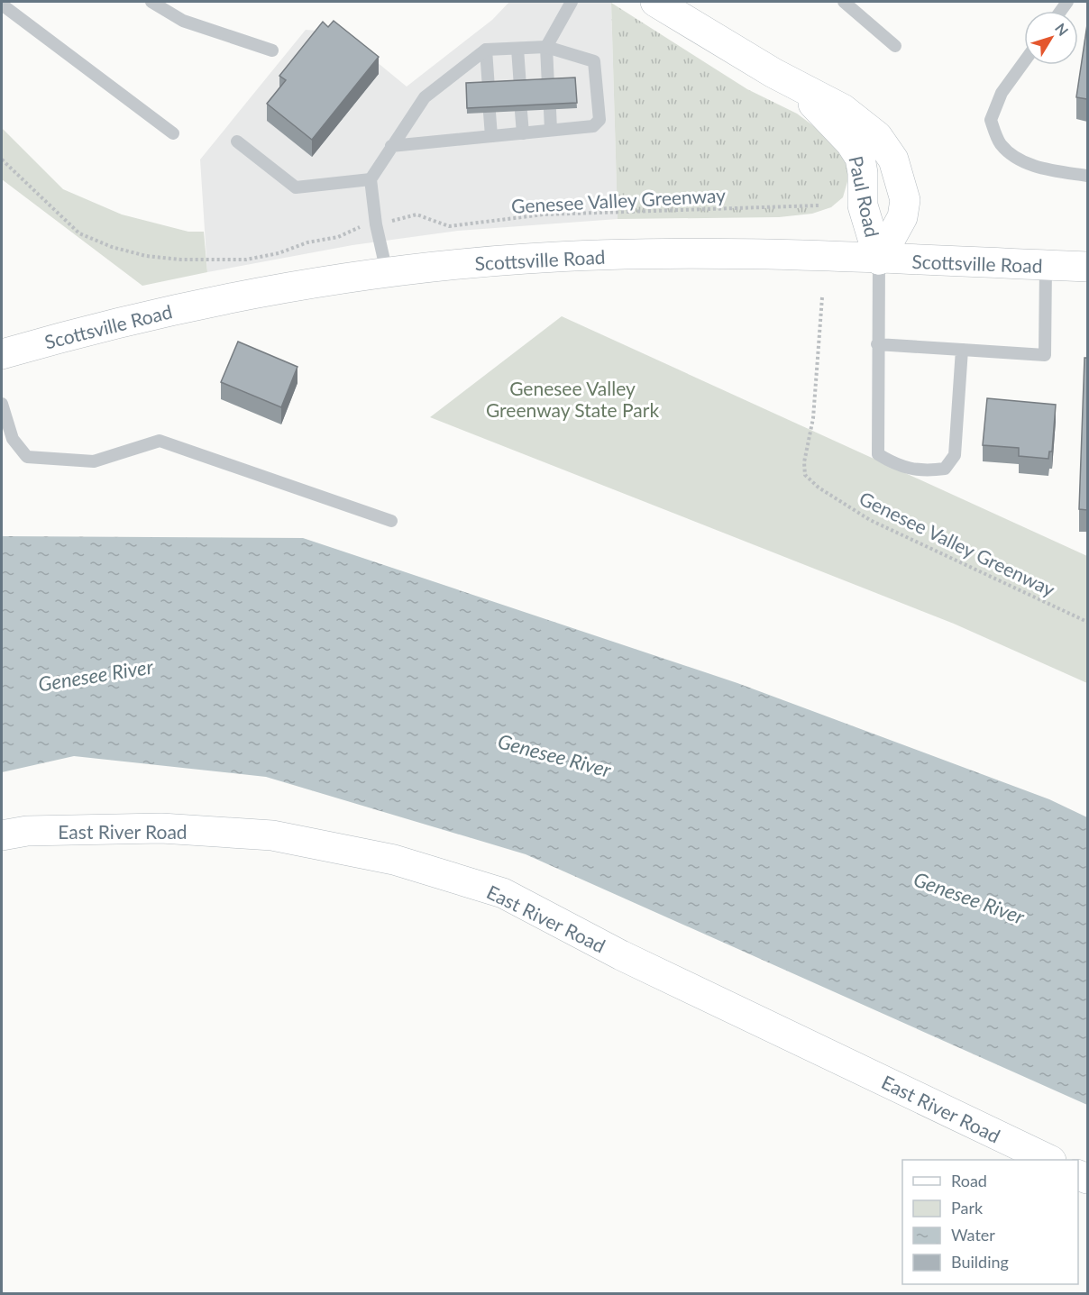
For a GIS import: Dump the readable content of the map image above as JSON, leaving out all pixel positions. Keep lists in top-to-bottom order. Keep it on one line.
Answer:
{"streets":{"street":["Paul Road","Scottsville Road","East River Road"],"path":["Genesee Valley Greenway"]},"crossings":[["Paul Road","Scottsville Road"]],"water":["Genesee River"],"parks":["Genesee Valley Greenway State Park"],"legend":["Road","Park","Water","Building"],"north":"top right"}
